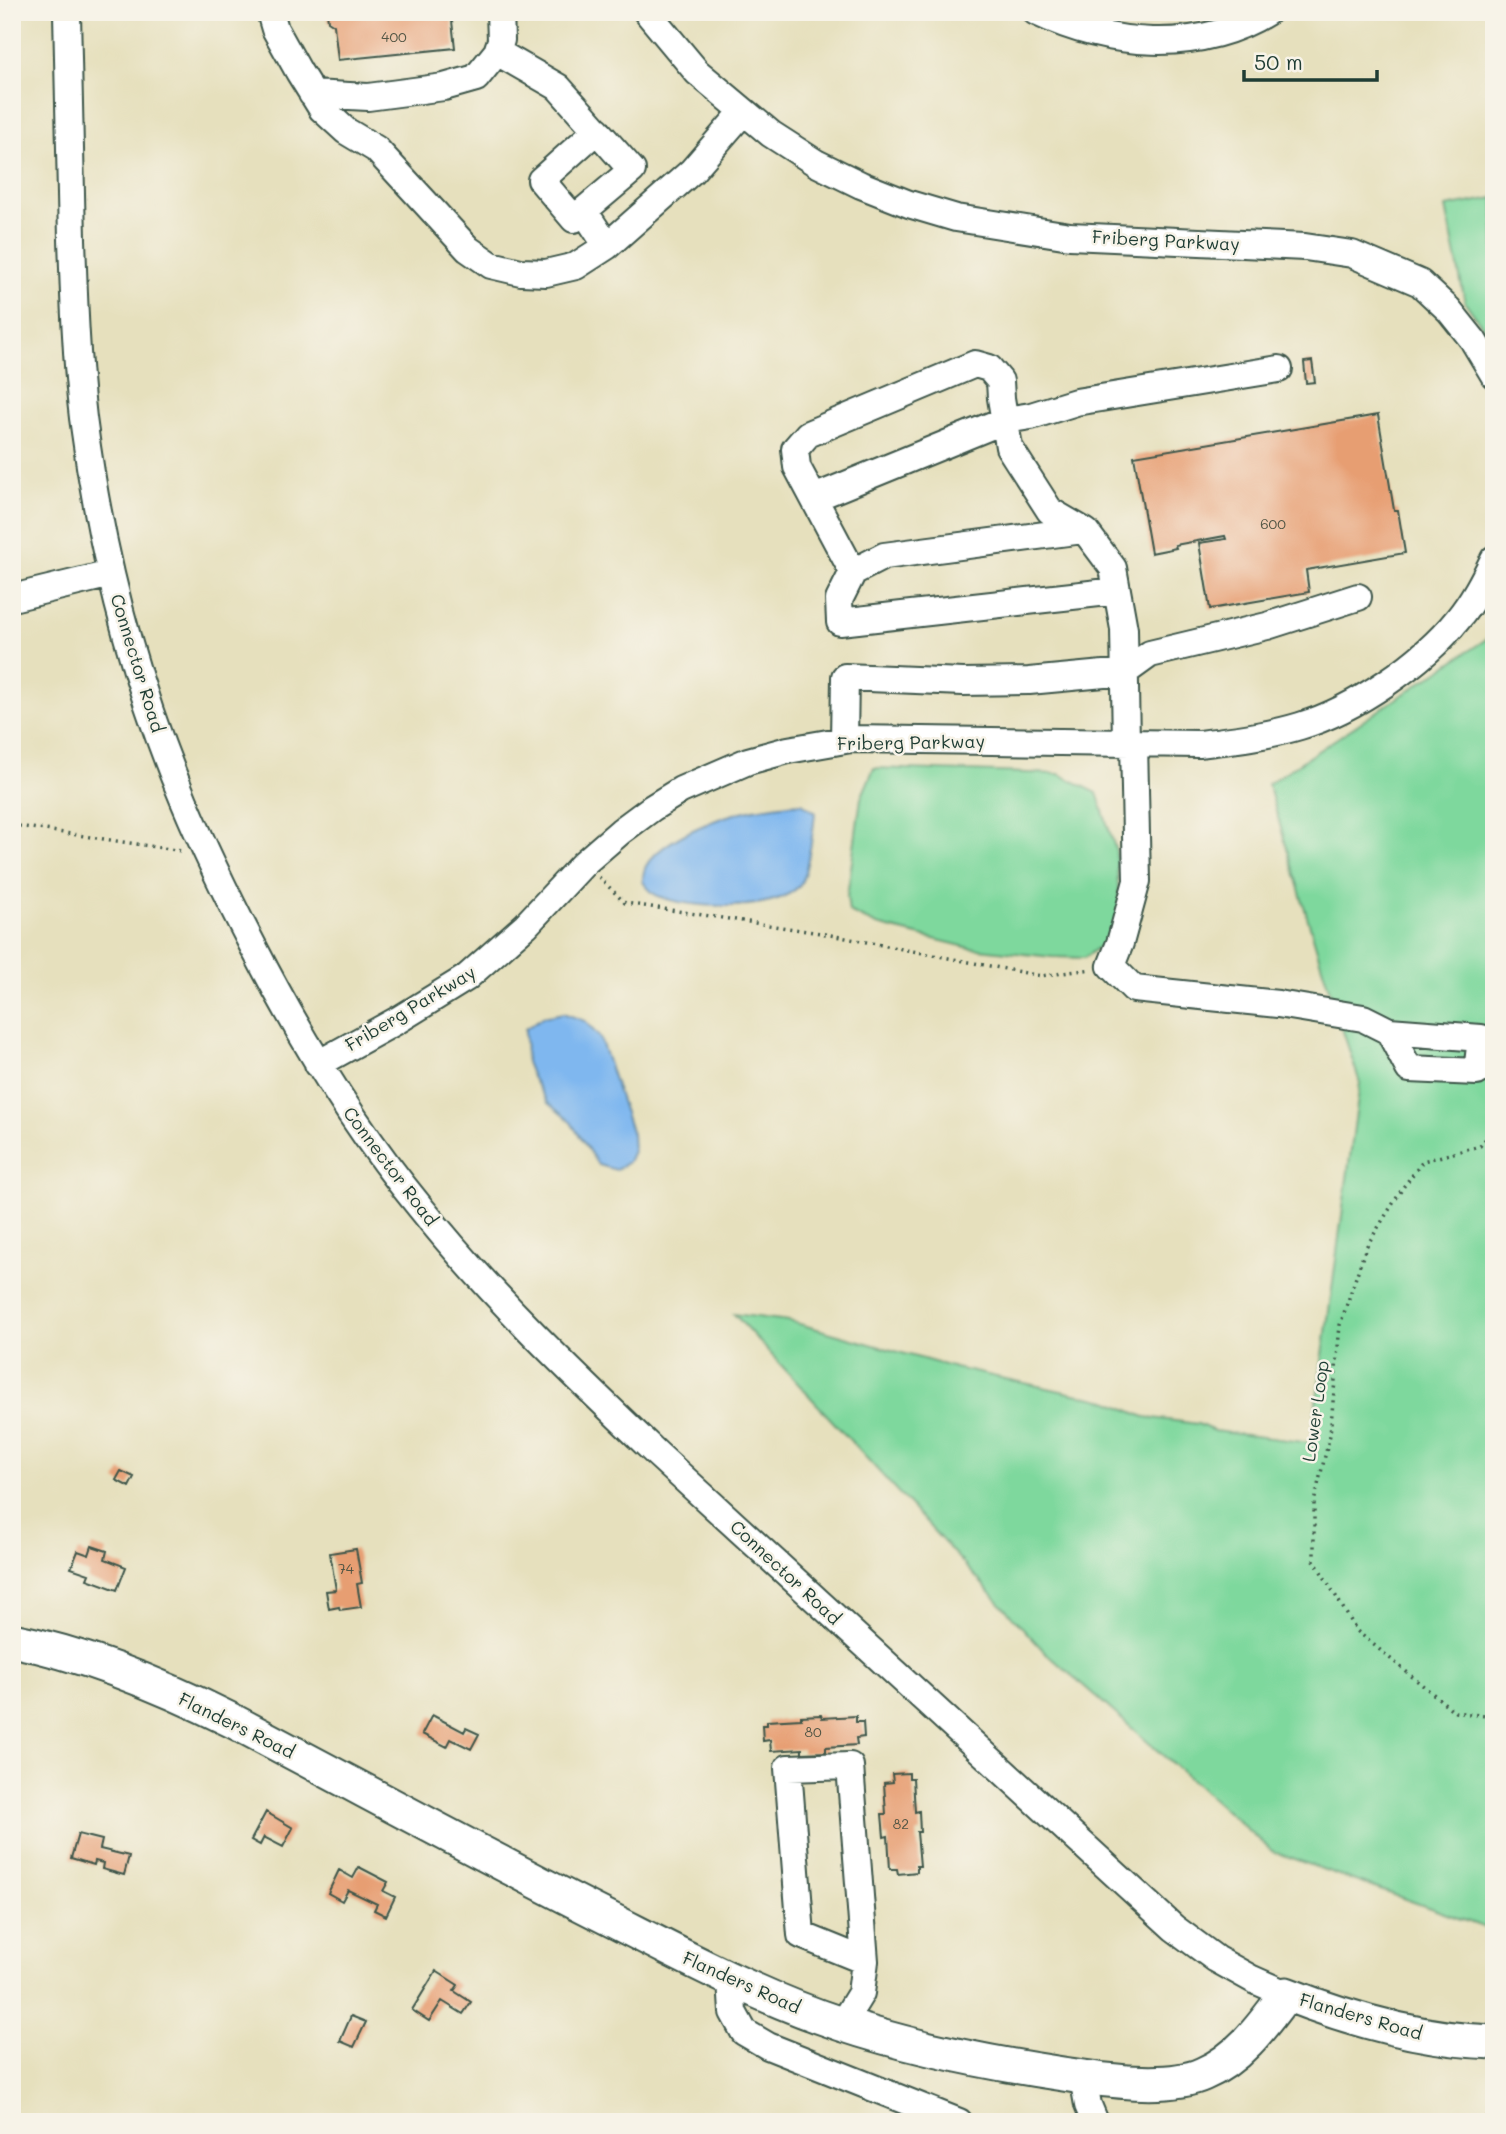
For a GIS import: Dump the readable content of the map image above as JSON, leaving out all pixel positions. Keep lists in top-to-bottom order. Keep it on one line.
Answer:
{"streets":{"main road":["Flanders Road"],"street":["Friberg Parkway","Connector Road"],"path":["Lower Loop"]},"crossings":[["Friberg Parkway","Connector Road"],["Connector Road","Flanders Road"]],"house_numbers":["400","600","74","80","82"],"scale_bar":"50 m"}
